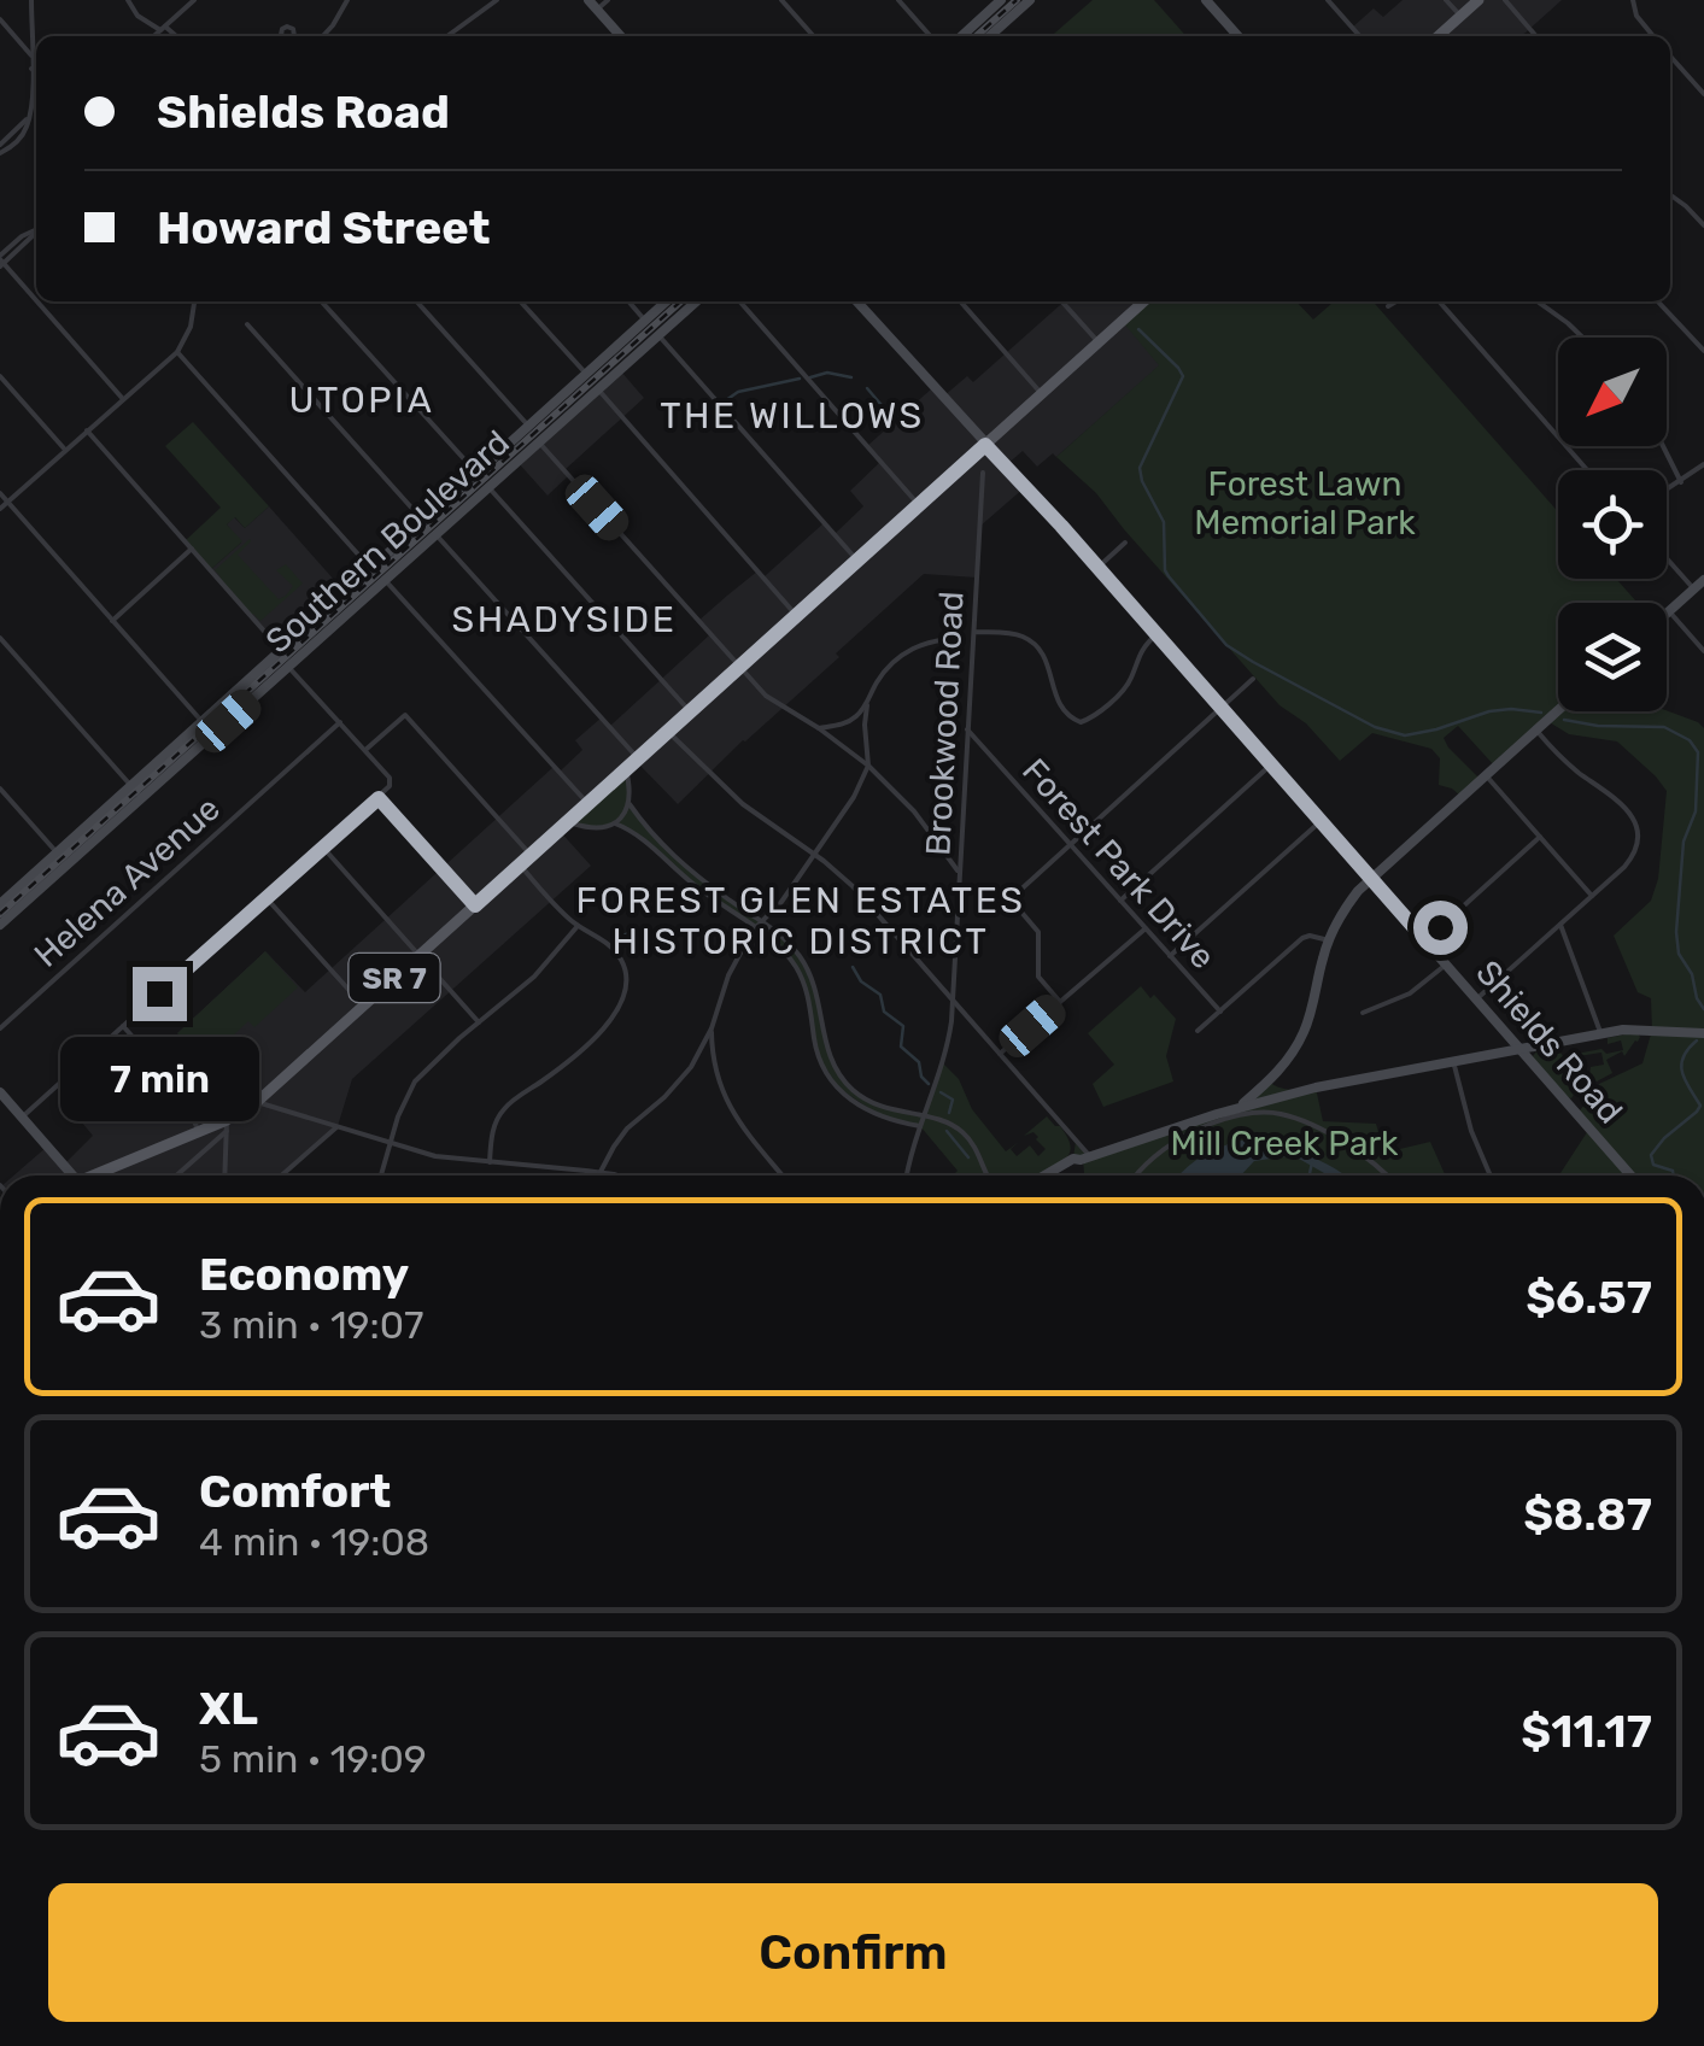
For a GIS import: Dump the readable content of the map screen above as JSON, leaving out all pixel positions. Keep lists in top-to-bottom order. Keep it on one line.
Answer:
{"streets":{"main road":["SR 7"],"street":["Southern Boulevard","Brookwood Road","Forest Park Drive","Helena Avenue","Shields Road"]},"crossings":[["Brookwood Road","Forest Park Drive"],["SR 7","Shields Road"]],"districts":["UTOPIA","THE WILLOWS","SHADYSIDE","FOREST GLEN ESTATES HISTORIC DISTRICT"],"parks":["Forest Lawn Memorial Park","Mill Creek Park"],"north":"bottom left","page":{"banner":["Shields Road","Howard Street"],"bubble":"7 min","list":[{"name":"Economy","note":"3 min · 19:07","value":"$6.57"},{"name":"Comfort","note":"4 min · 19:08","value":"$8.87"},{"name":"XL","note":"5 min · 19:09","value":"$11.17"}],"buttons":"Confirm"}}
